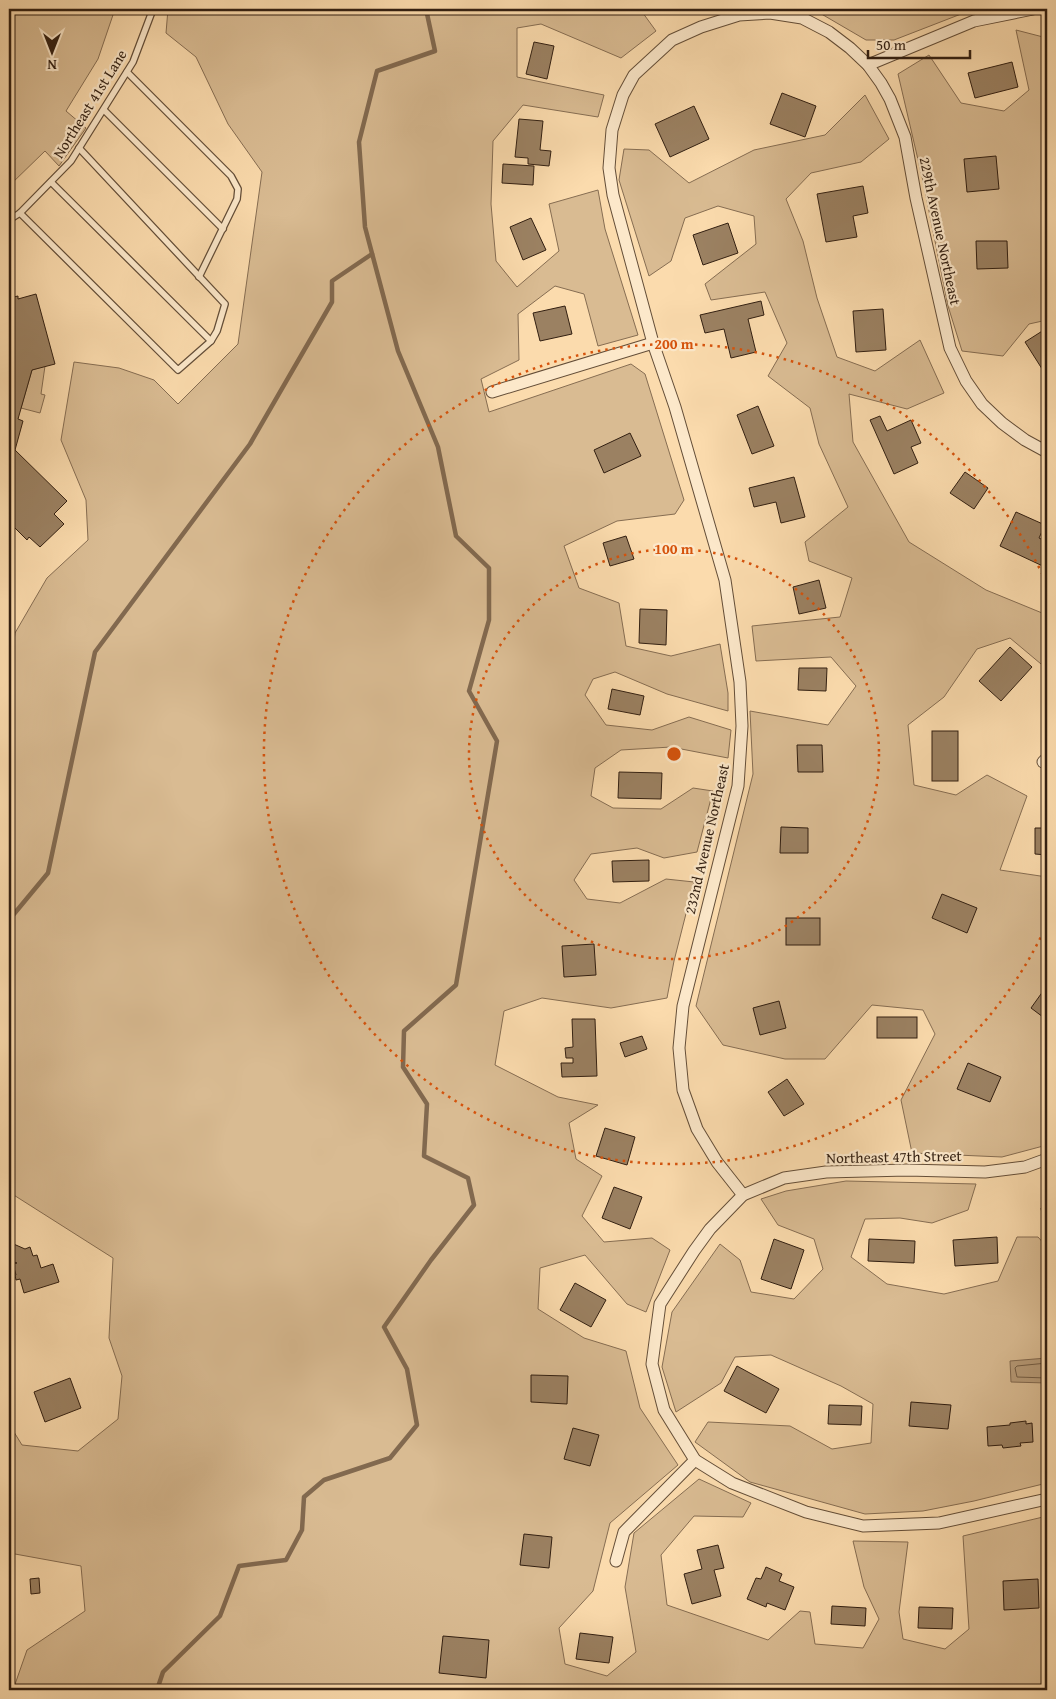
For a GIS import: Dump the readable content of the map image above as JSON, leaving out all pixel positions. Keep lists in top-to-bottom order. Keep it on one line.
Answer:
{"streets":{"street":["229th Avenue Northeast","232nd Avenue Northeast","Northeast 47th Street"],"lane":["Northeast 41st Lane"]},"crossings":[["229th Avenue Northeast","232nd Avenue Northeast"],["232nd Avenue Northeast","Northeast 47th Street"]],"scale_bar":"50 m","north":"bottom","rings":["200 m","100 m"]}
